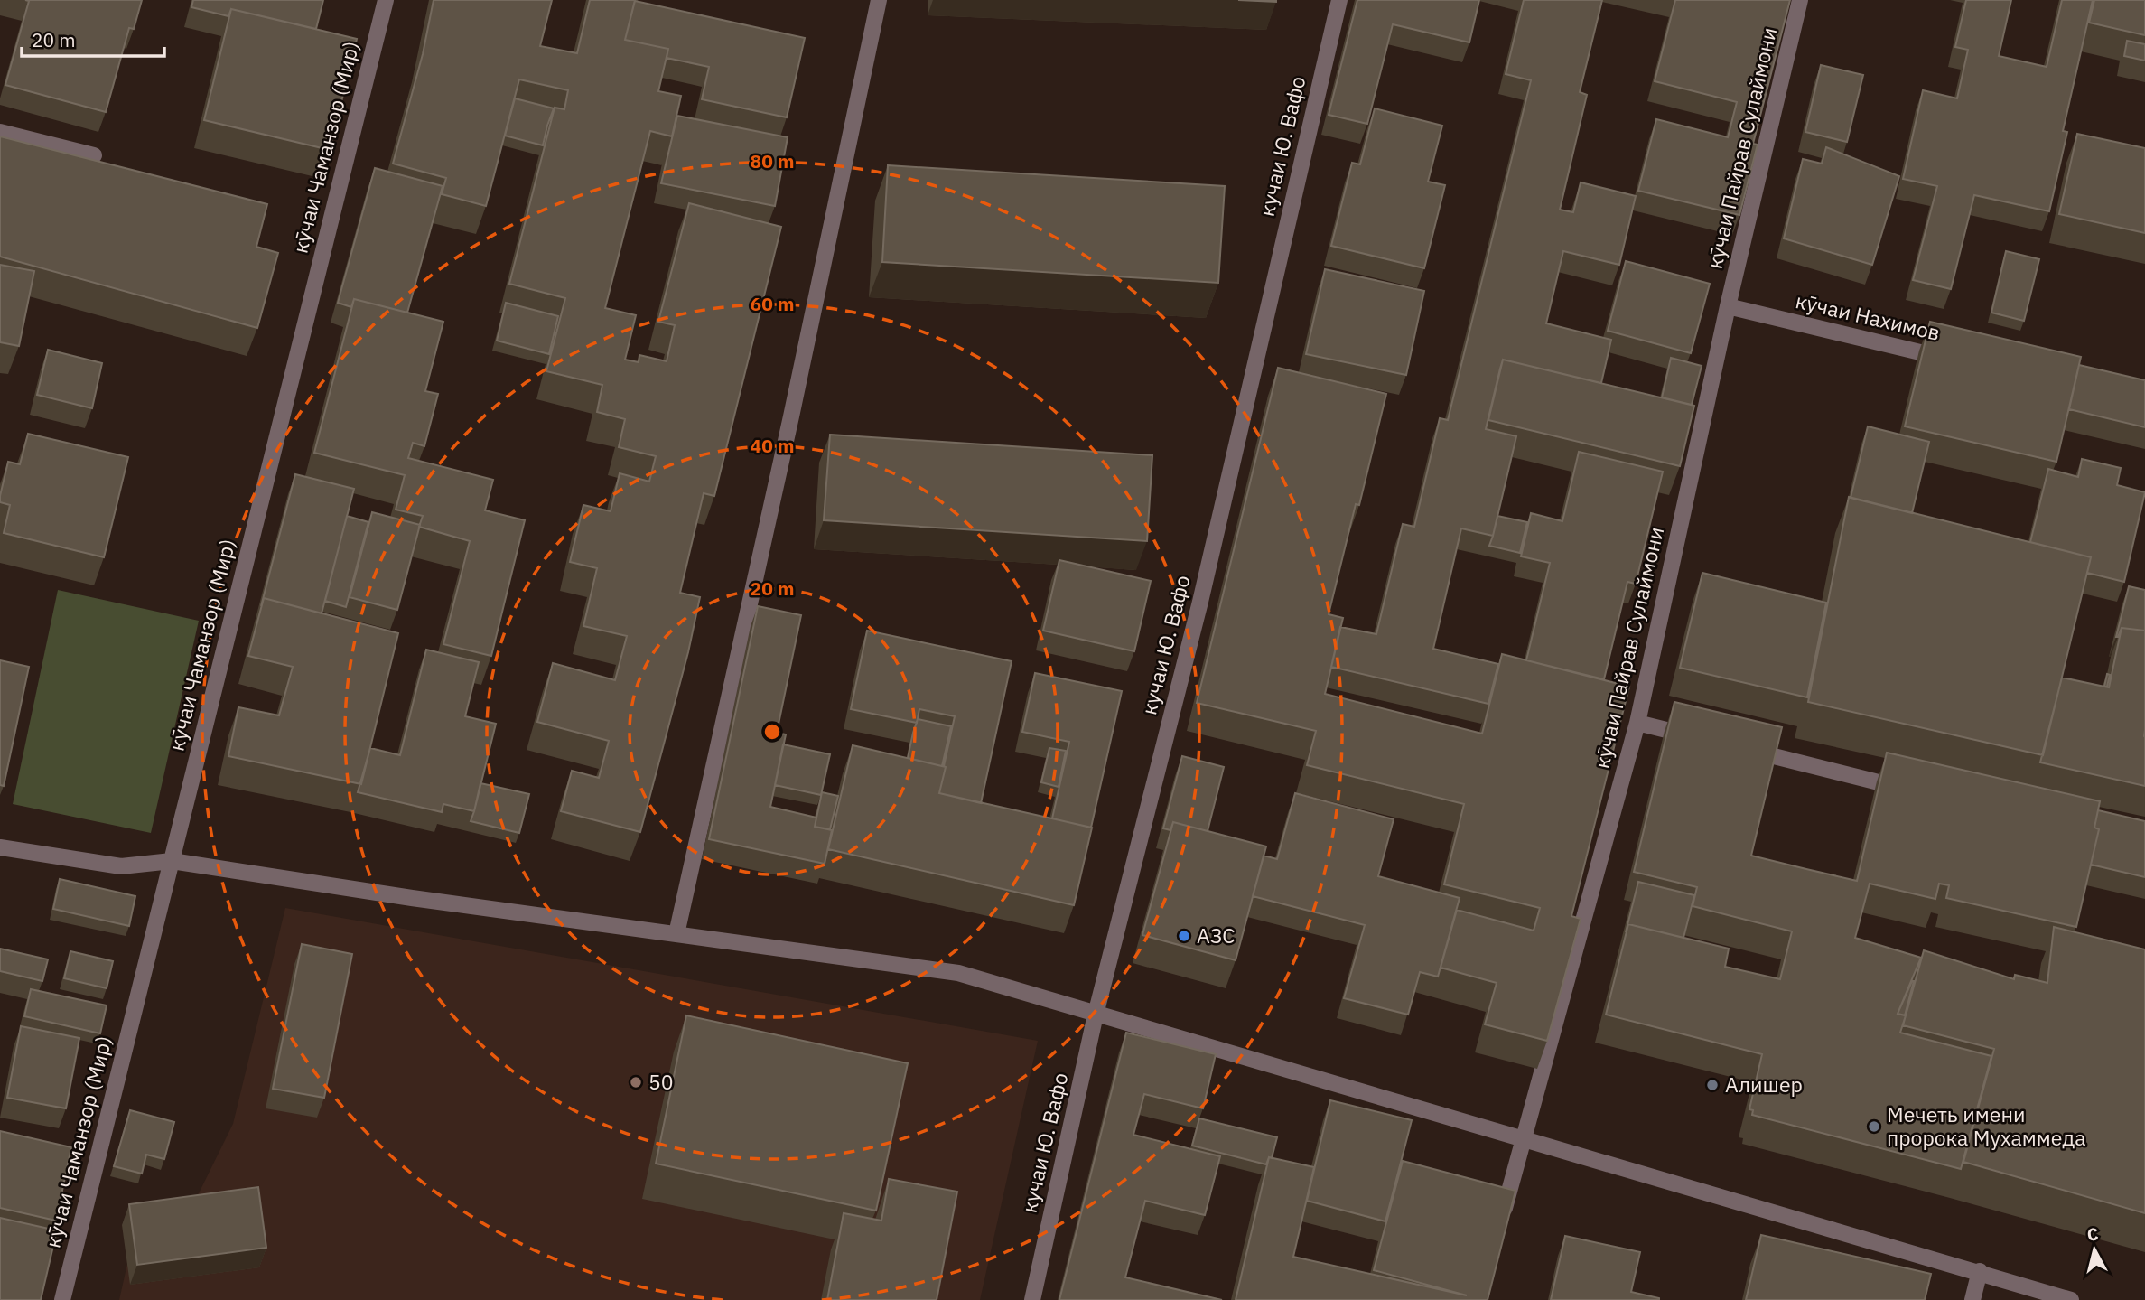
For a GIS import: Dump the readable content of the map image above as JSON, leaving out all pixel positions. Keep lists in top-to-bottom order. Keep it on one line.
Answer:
{"streets":{"street":["кучаи Ю. Вафо","кӯчаи Чаманзор (Мир)","кӯчаи Пайрав Сулаймони","кӯчаи Нахимов"]},"crossings":[["кӯчаи Пайрав Сулаймони","кӯчаи Нахимов"]],"places":["АЗС","50","Алишер","Мечеть имени пророка Мухаммеда"],"scale_bar":"20 m","north":"top","rings":["80 m","60 m","40 m","20 m"]}
